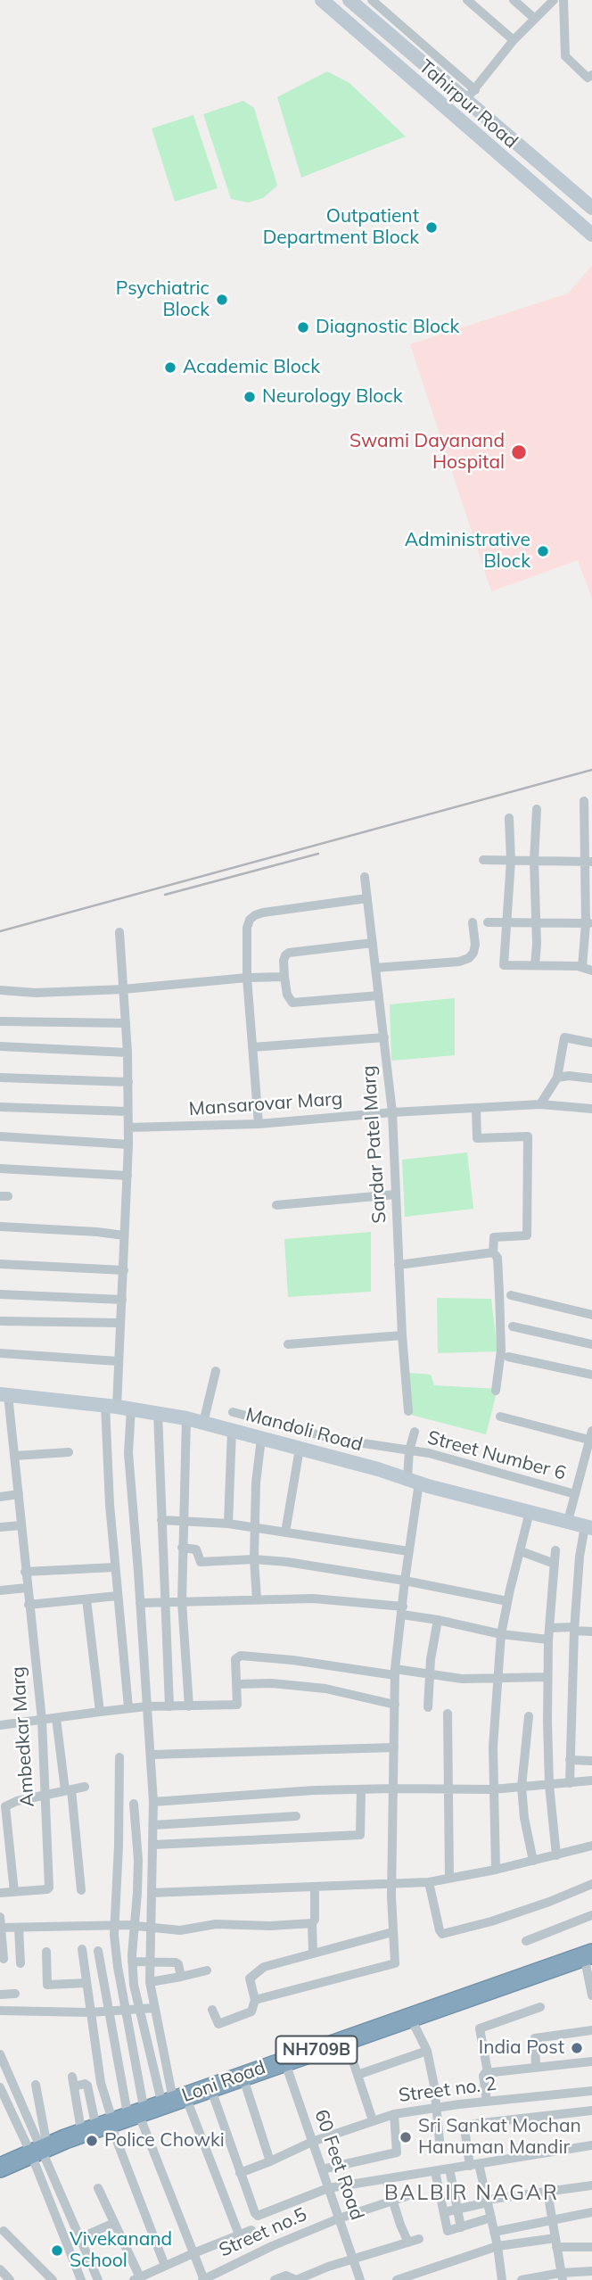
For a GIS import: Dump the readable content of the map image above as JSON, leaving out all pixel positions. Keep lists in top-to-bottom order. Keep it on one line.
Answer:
{"streets":{"highway":["NH709B","Loni Road"],"main road":["Tahirpur Road","Mandoli Road"],"street":["Mansarovar Marg","Sardar Patel Marg","Street Number 6","Ambedkar Marg","Street no. 2","60 Feet Road","Street no.5"]},"crossings":[["Mansarovar Marg","Sardar Patel Marg"],["Mandoli Road","Ambedkar Marg"],["Loni Road","60 Feet Road"],["Street no. 2","60 Feet Road"],["60 Feet Road","Street no.5"]],"districts":["BALBIR NAGAR"],"places":["Outpatient Department Block","Psychiatric Block","Diagnostic Block","Academic Block","Neurology Block","Swami Dayanand Hospital","Administrative Block","India Post","Sri Sankat Mochan Hanuman Mandir","Police Chowki","Vivekanand School"]}
